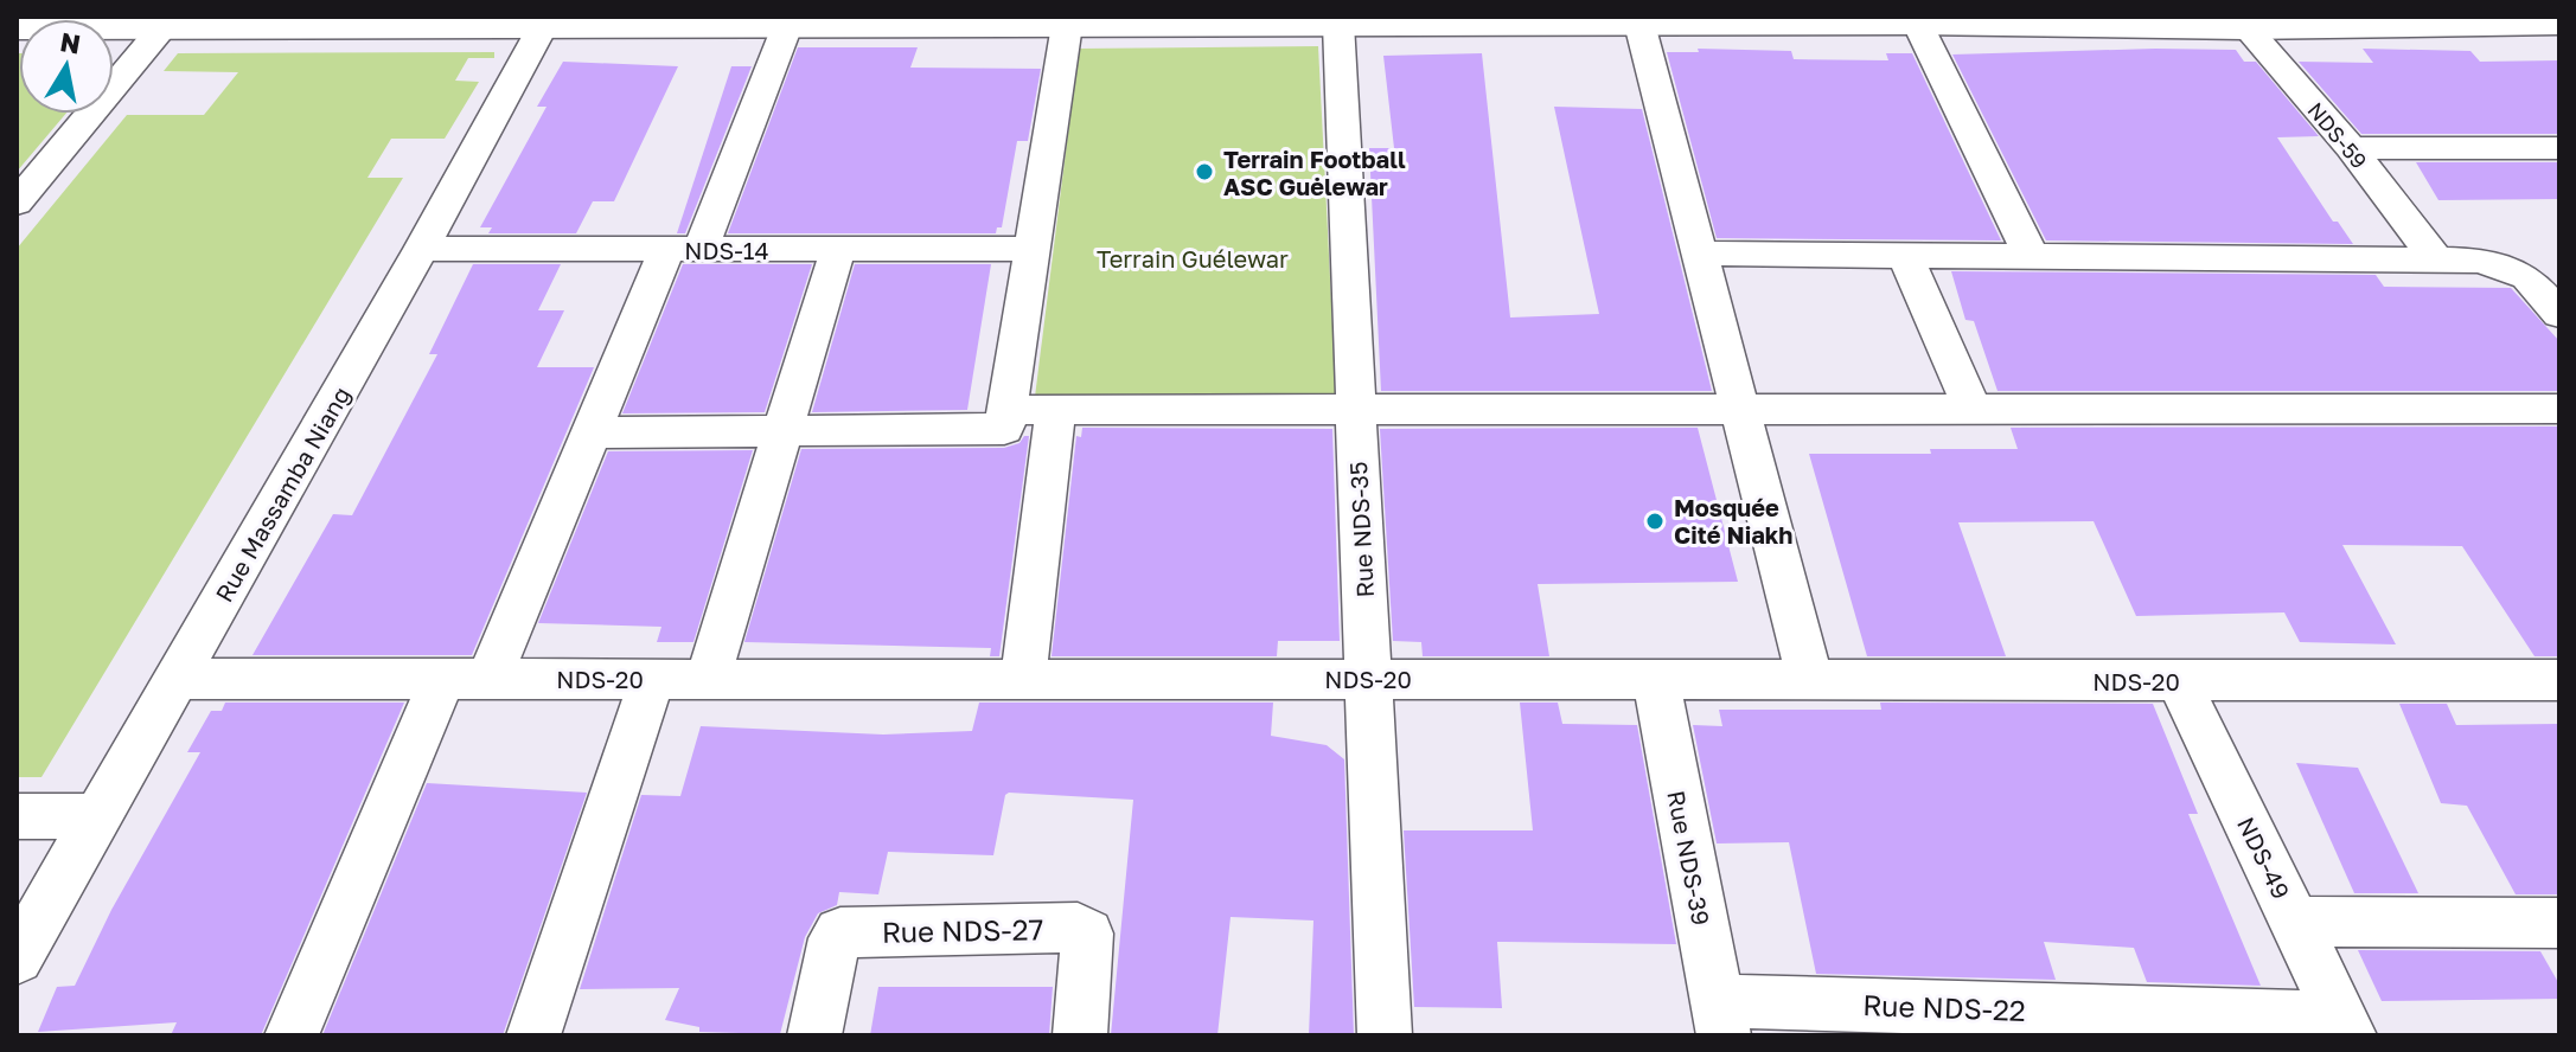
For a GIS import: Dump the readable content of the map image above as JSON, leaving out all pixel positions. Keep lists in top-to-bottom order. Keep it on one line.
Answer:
{"streets":{"street":["NDS-59","NDS-14","Rue Massamba Niang","Rue NDS-35","NDS-20","Rue NDS-39","NDS-49","Rue NDS-27","Rue NDS-22"]},"crossings":[["NDS-14","Rue Massamba Niang"],["Rue Massamba Niang","NDS-20"],["Rue NDS-35","NDS-20"],["NDS-20","Rue NDS-39"],["NDS-20","NDS-49"],["Rue NDS-39","Rue NDS-22"],["NDS-49","Rue NDS-22"]],"parks":["Terrain Guélewar"],"places":["Terrain Football ASC Guėlewar","Mosquée Cité Niakh"],"north":"top"}
